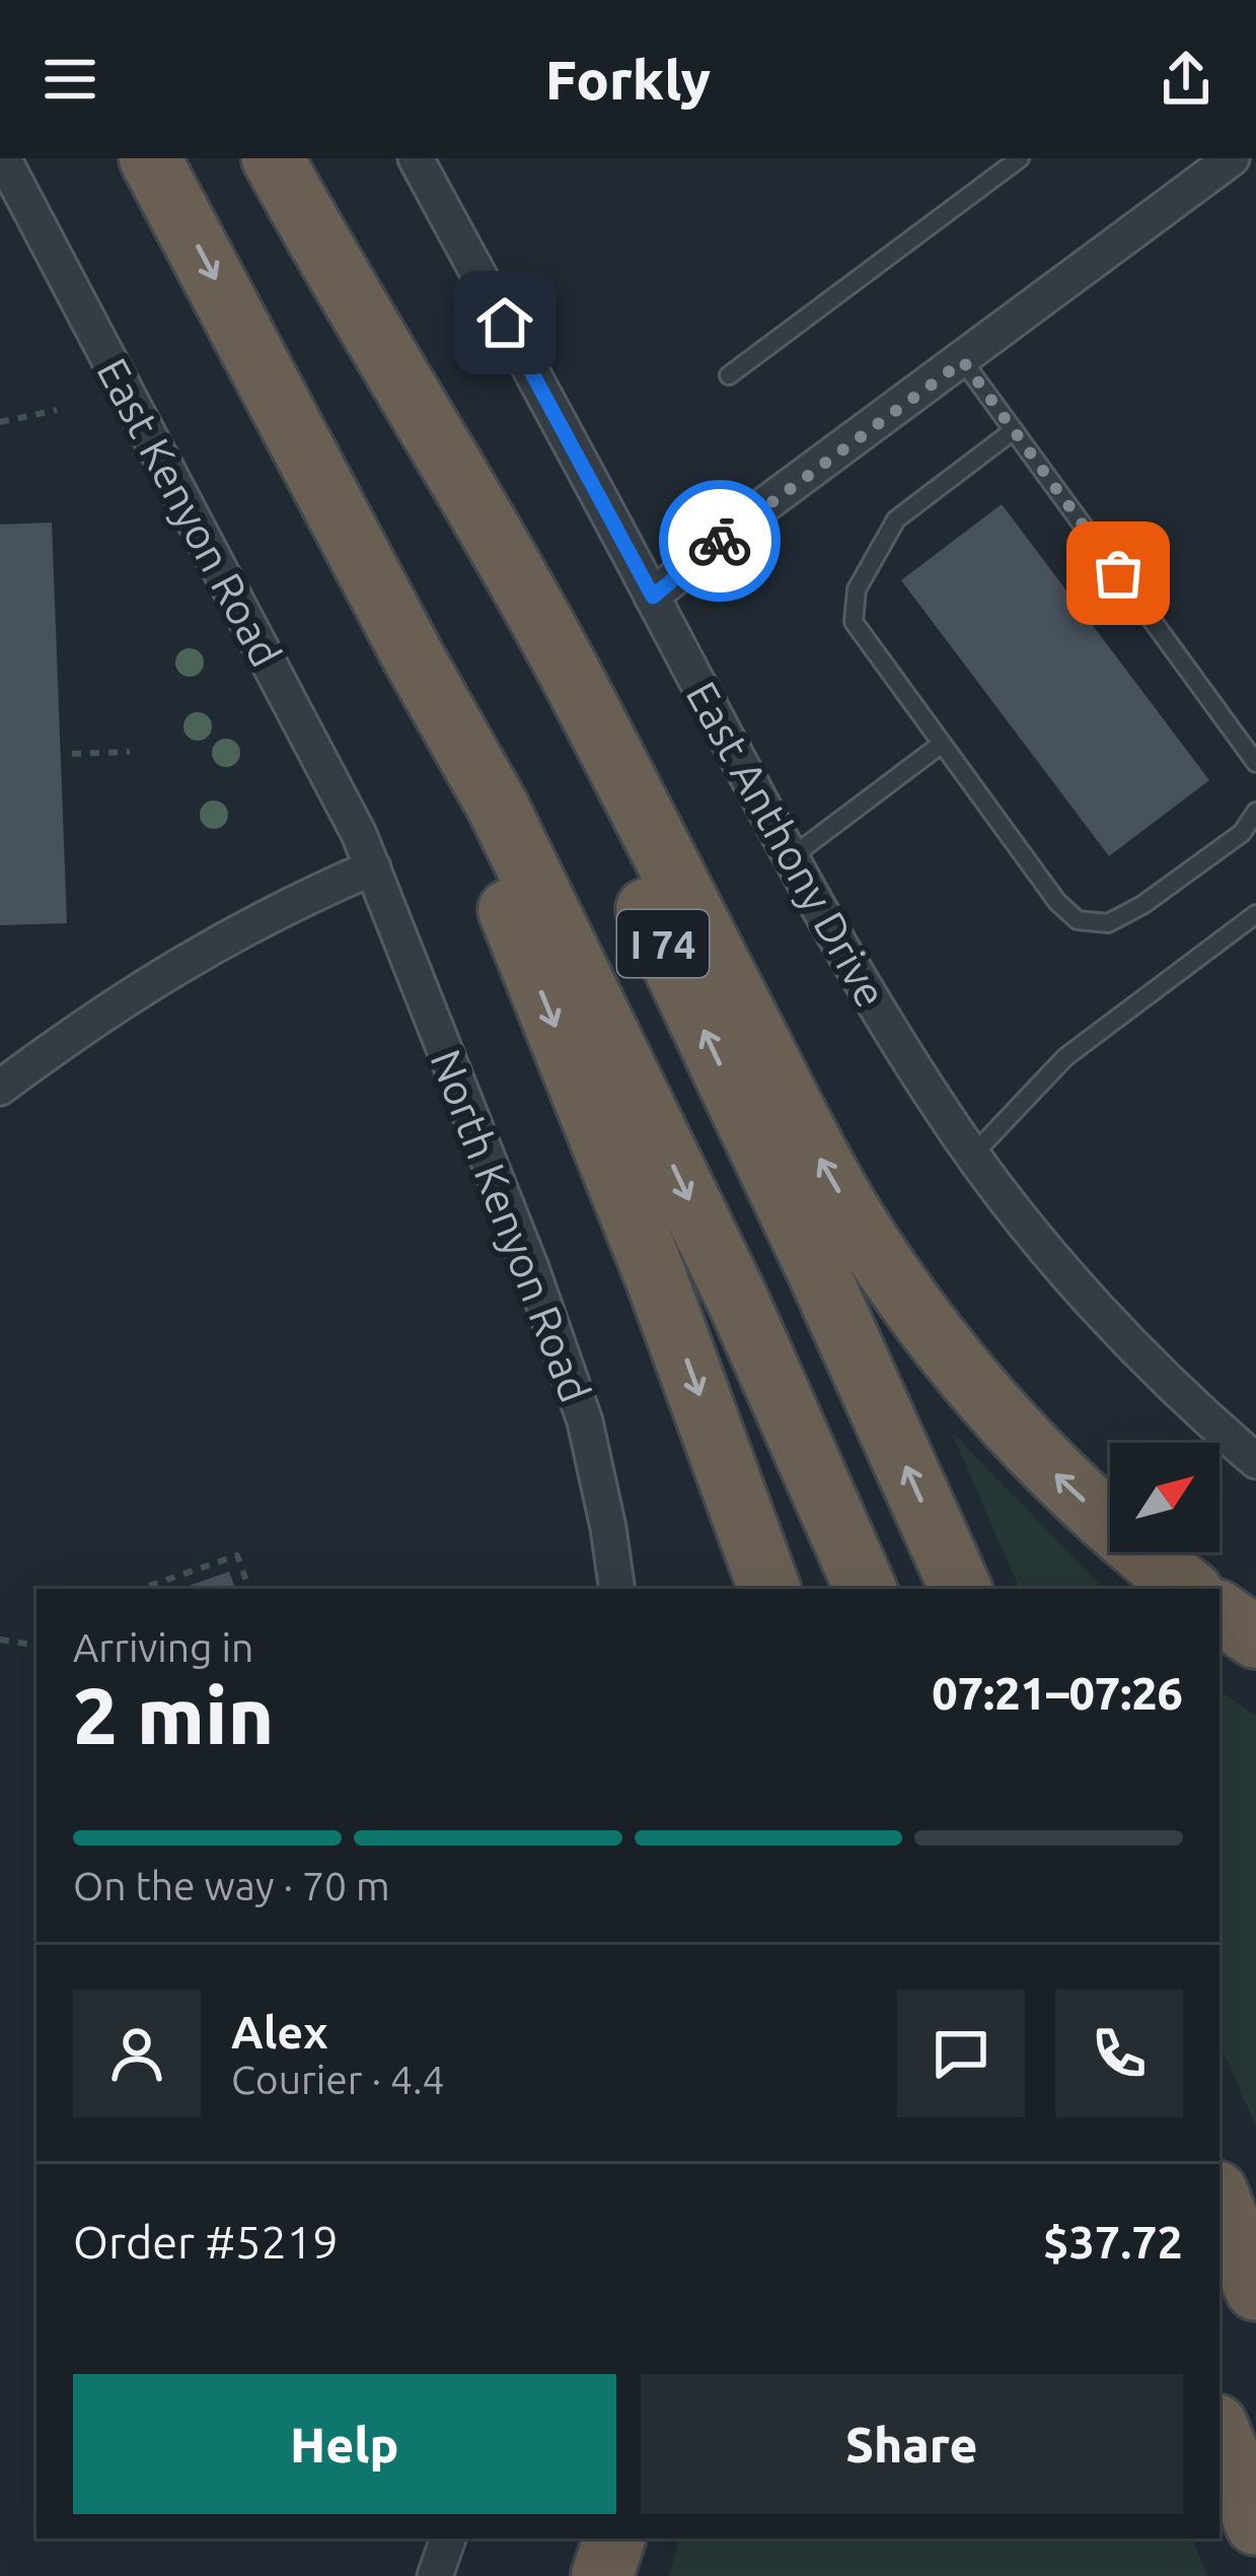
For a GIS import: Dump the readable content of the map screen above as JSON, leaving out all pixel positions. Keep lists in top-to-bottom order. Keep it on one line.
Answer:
{"streets":{"highway":["I 74"],"street":["East Kenyon Road","East Anthony Drive","North Kenyon Road"]},"crossings":[["East Kenyon Road","North Kenyon Road"]],"north":"top right","page":{"header":"Forkly","heading":["2 min","Arriving in","07:21–07:26"],"panel":["Alex","Courier · 4.4","Order #5219","$37.72"],"bar":"On the way · 70 m","buttons":["Help","Share"]}}
